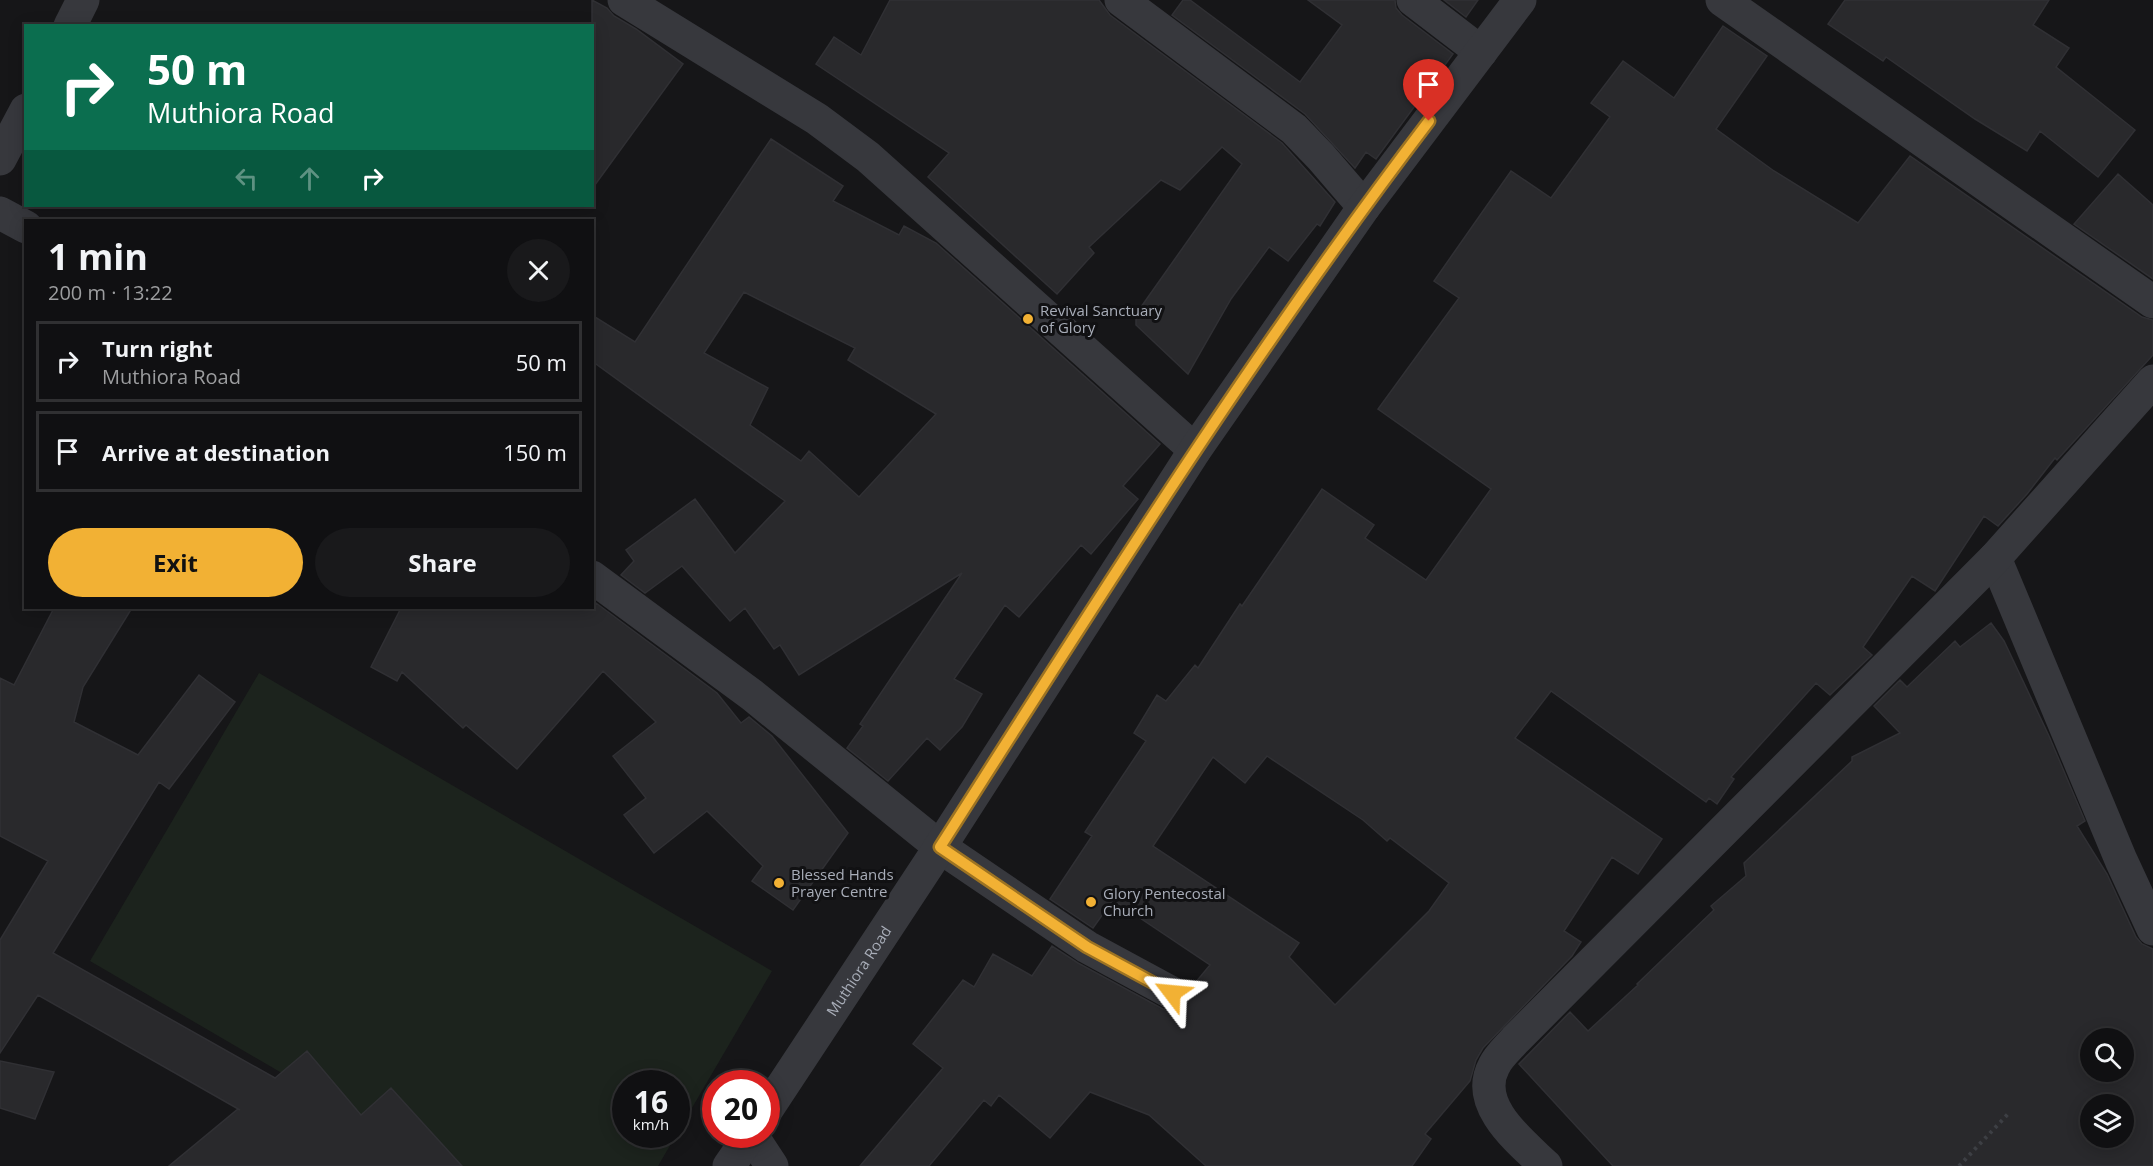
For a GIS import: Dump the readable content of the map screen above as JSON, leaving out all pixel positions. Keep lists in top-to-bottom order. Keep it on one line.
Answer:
{"streets":{"street":["Muthiora Road"]},"places":["Revival Sanctuary of Glory","Blessed Hands Prayer Centre","Glory Pentecostal Church"],"page":{"turn":["50 m","Muthiora Road"],"heading":["1 min","200 m · 13:22"],"list":[{"name":"Turn right","note":"Muthiora Road","value":"50 m"},{"name":"Arrive at destination","value":"150 m"}],"buttons":["Exit","Share"],"speed":"16 km/h","limit":"20"}}
